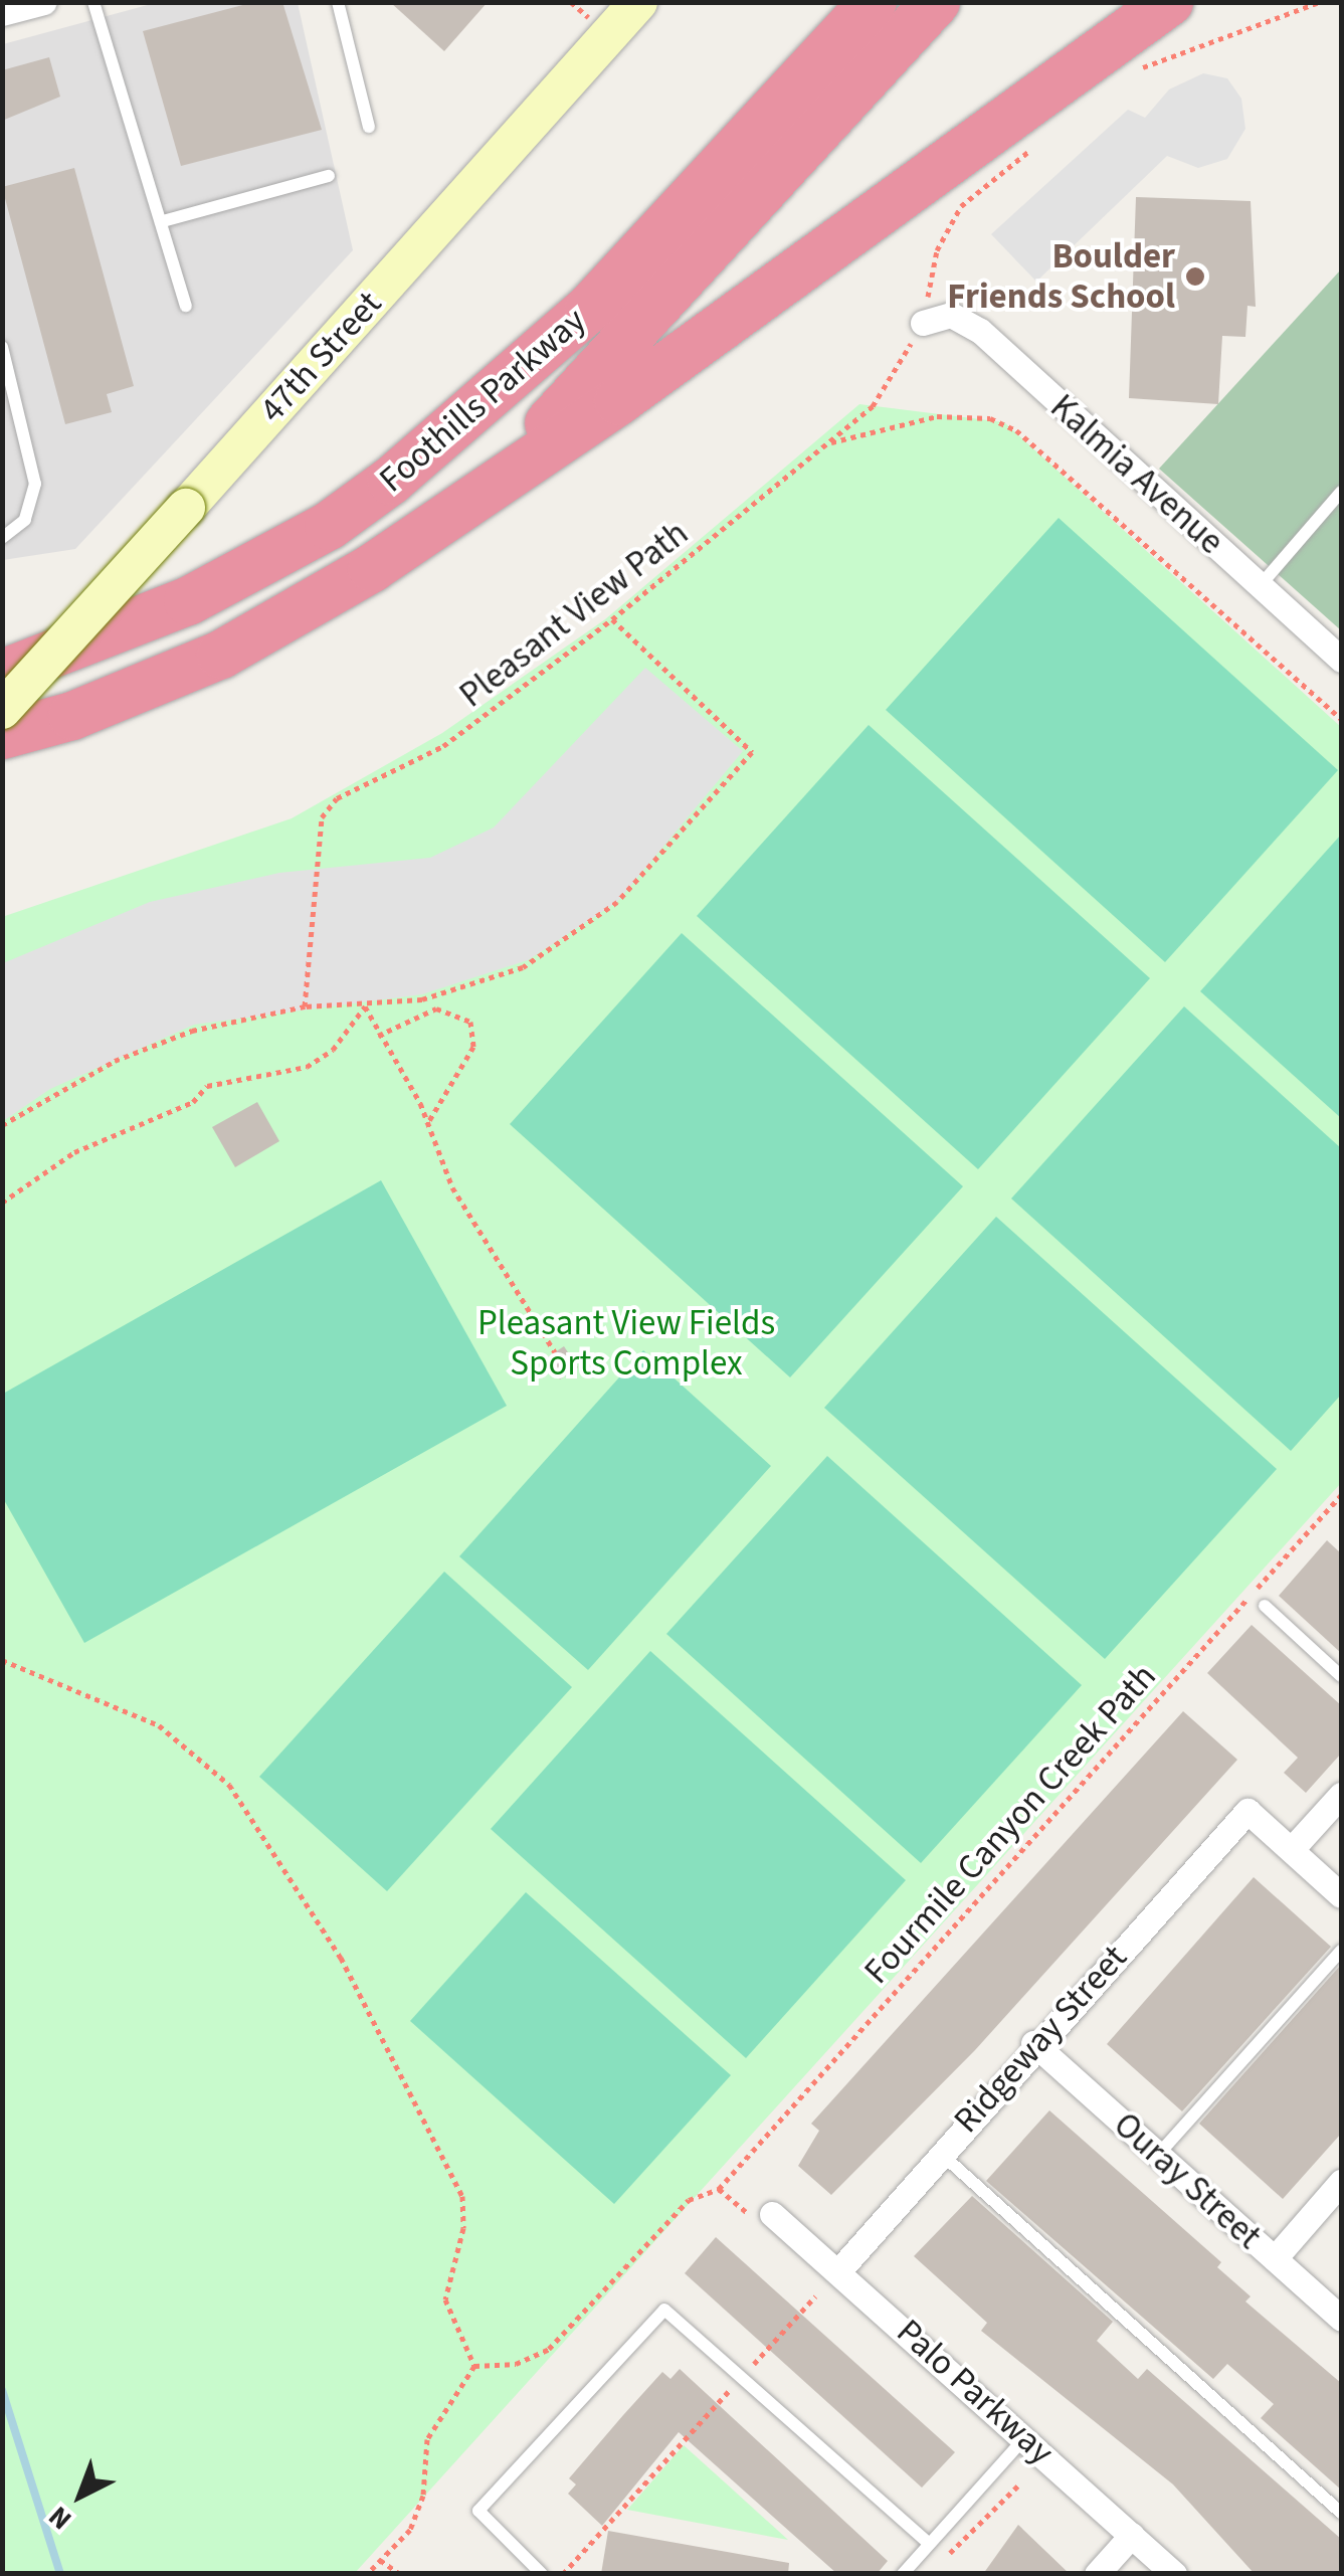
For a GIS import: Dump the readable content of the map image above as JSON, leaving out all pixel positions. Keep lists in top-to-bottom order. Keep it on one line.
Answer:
{"streets":{"highway":["Foothills Parkway"],"street":["47th Street","Kalmia Avenue","Ridgeway Street","Ouray Street","Palo Parkway"],"path":["Pleasant View Path","Fourmile Canyon Creek Path"]},"crossings":[["Kalmia Avenue","Pleasant View Path"],["Ridgeway Street","Ouray Street"],["Ridgeway Street","Palo Parkway"]],"parks":["Pleasant View Fields Sports Complex"],"places":["Boulder Friends School"],"north":"bottom left"}
